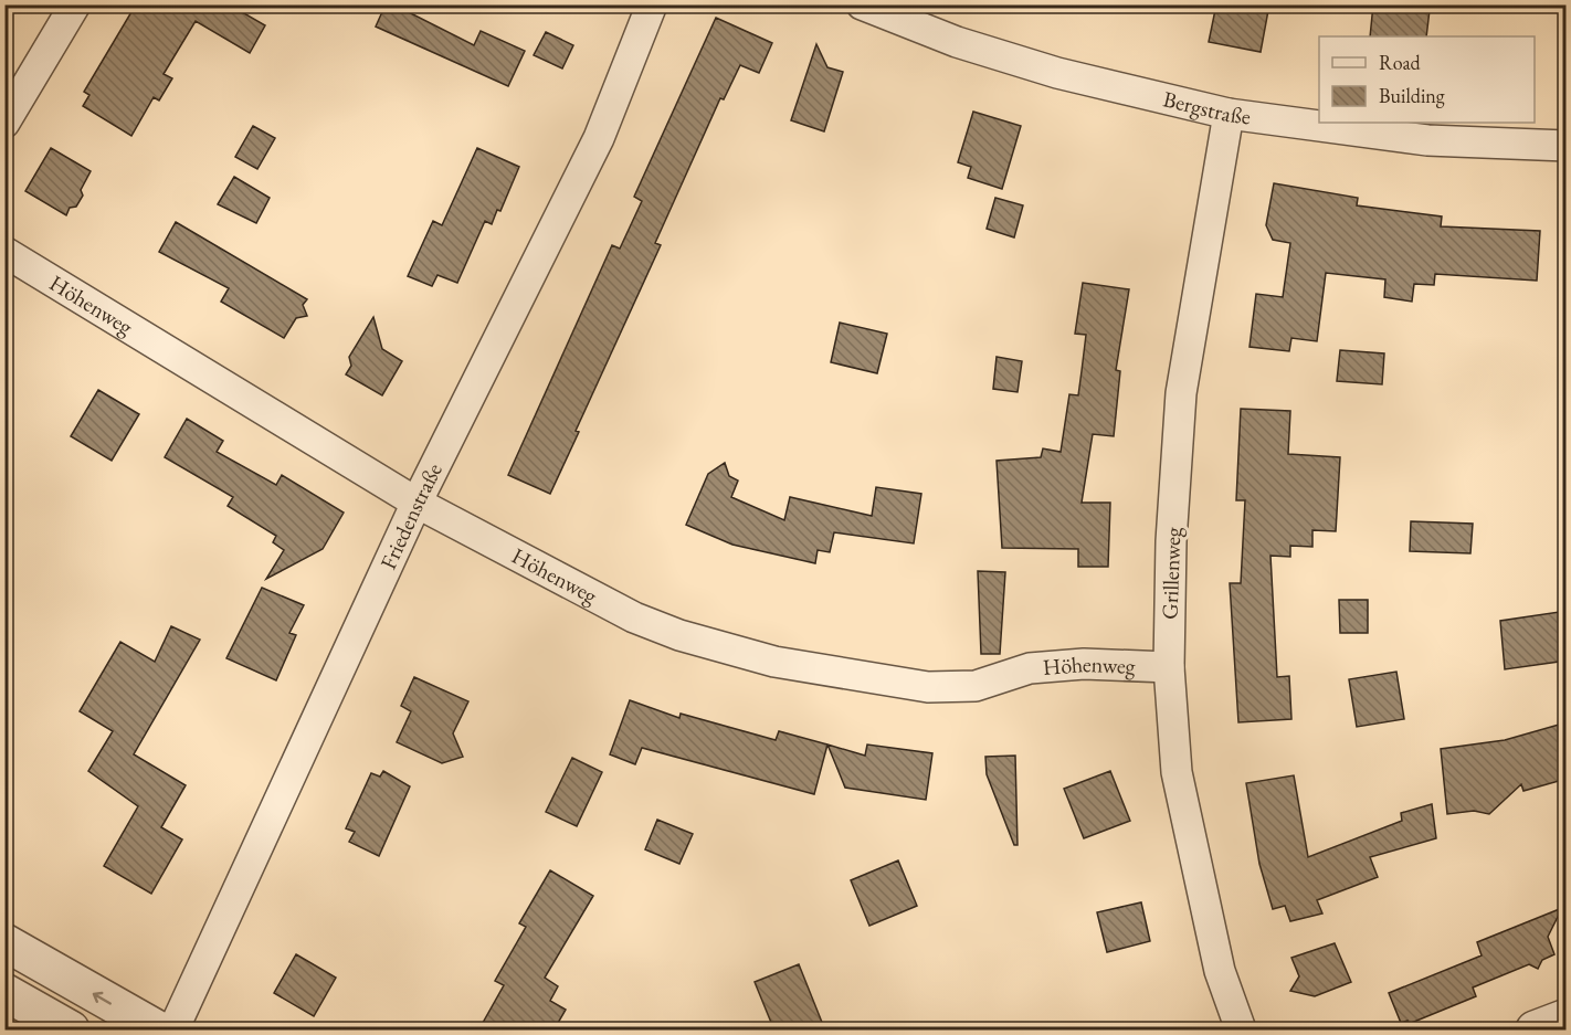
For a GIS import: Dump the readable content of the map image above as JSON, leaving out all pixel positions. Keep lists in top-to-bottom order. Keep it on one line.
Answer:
{"streets":{"street":["Bergstraße","Höhenweg","Friedenstraße","Grillenweg"]},"crossings":[["Bergstraße","Grillenweg"],["Höhenweg","Friedenstraße"],["Höhenweg","Grillenweg"]],"legend":["Road","Building"]}
